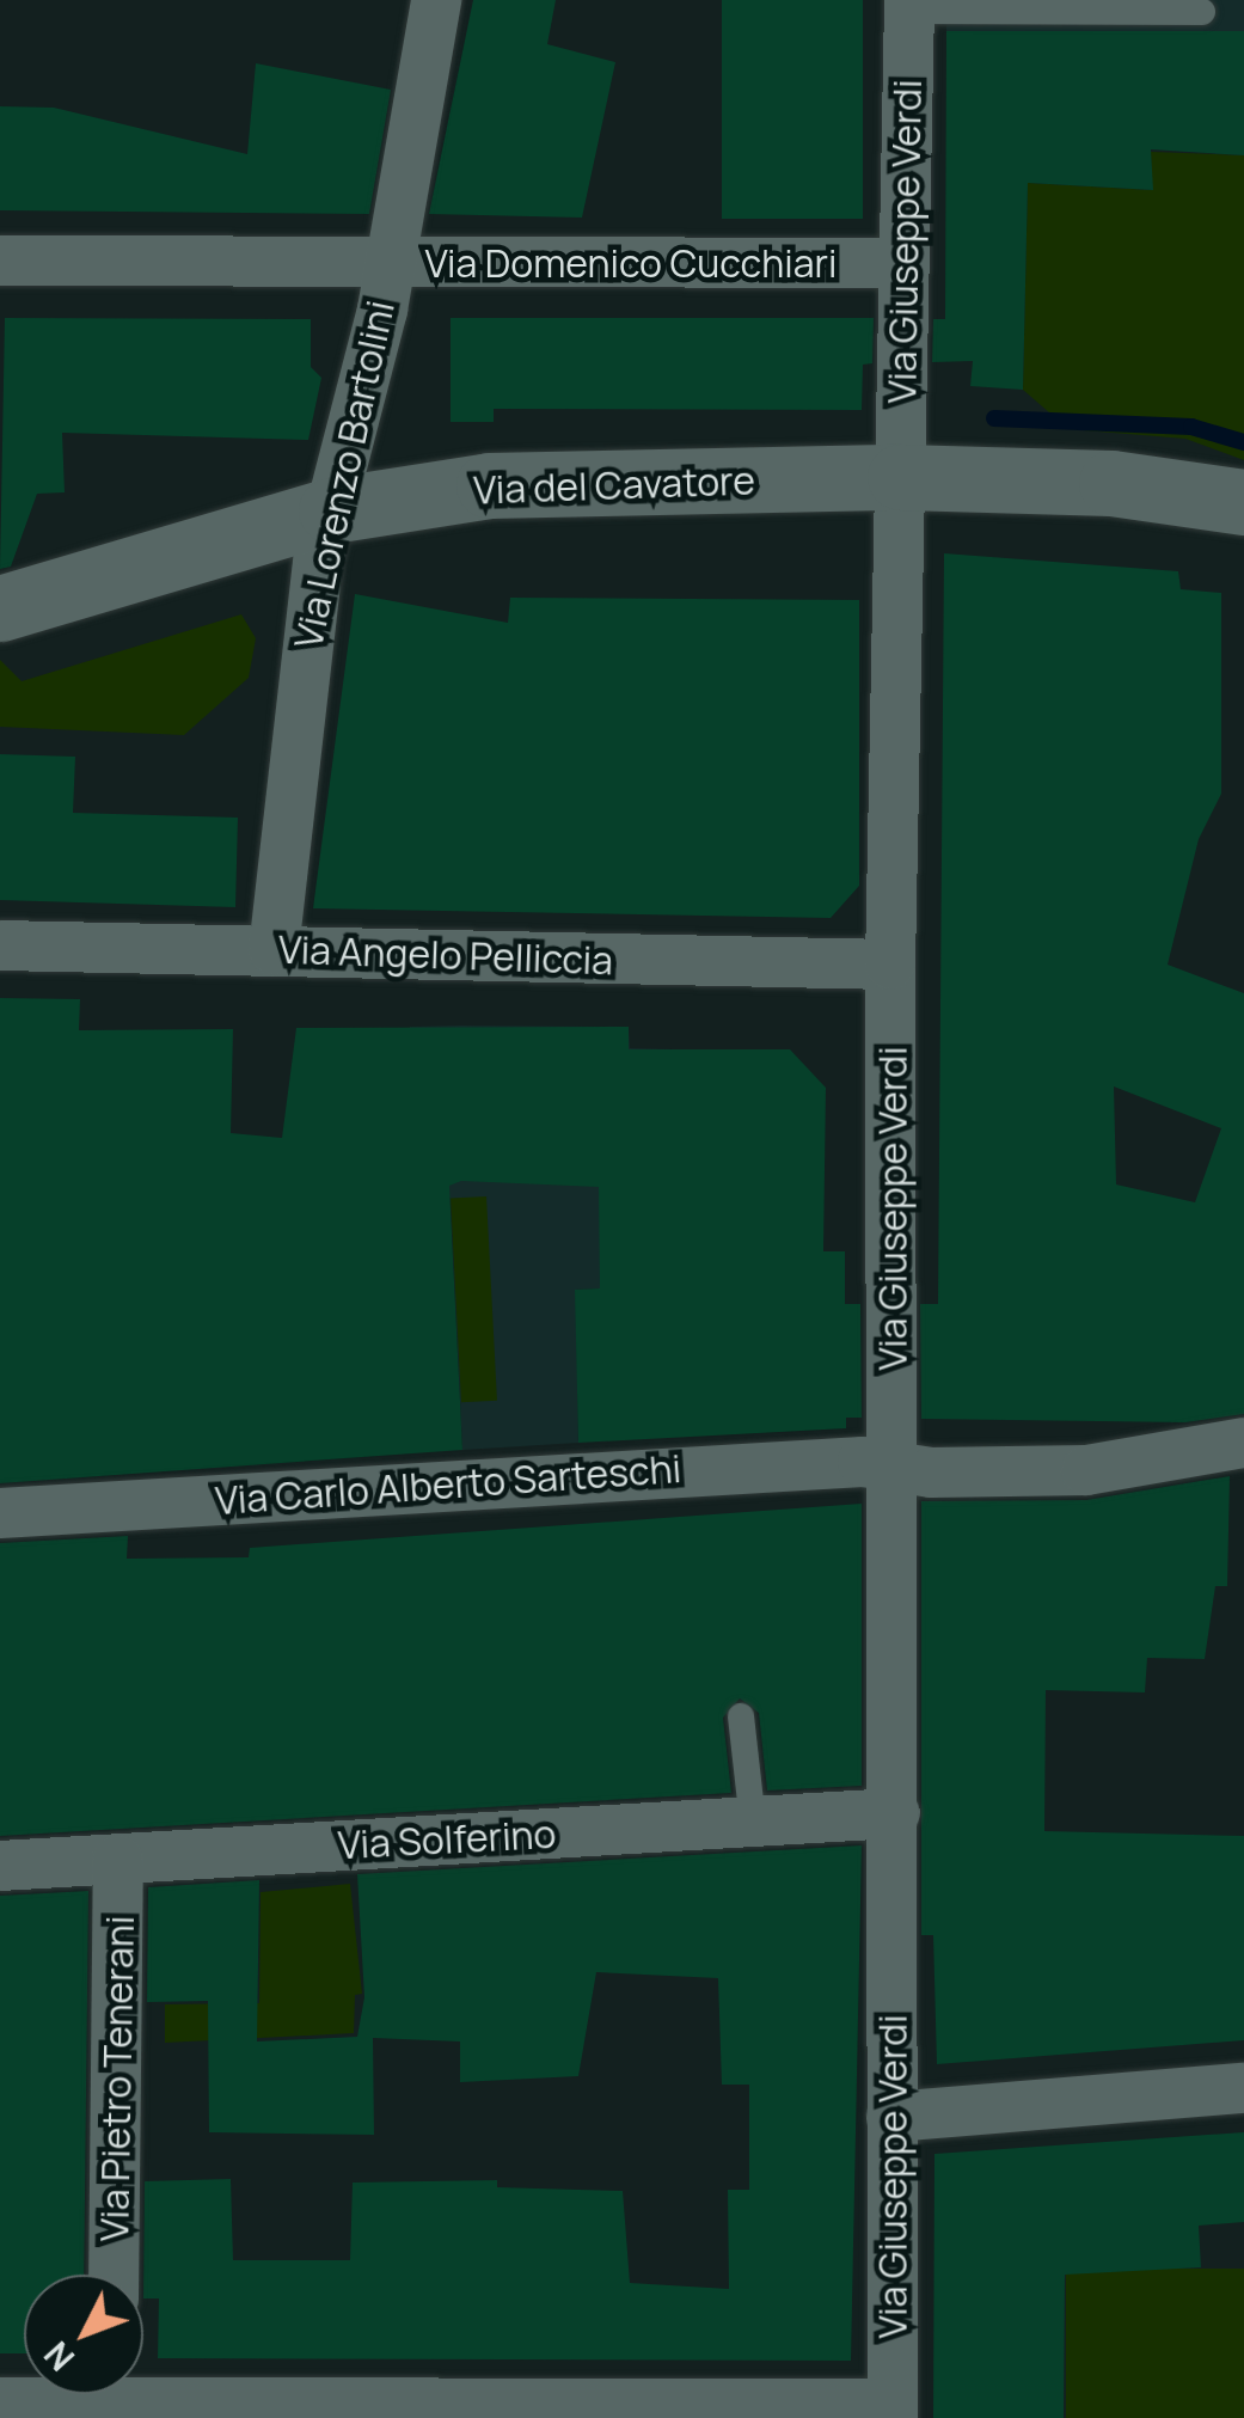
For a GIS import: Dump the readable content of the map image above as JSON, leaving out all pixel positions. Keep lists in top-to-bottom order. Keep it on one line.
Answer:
{"streets":{"main road":["Via del Cavatore"],"street":["Via Giuseppe Verdi","Via Domenico Cucchiari","Via Lorenzo Bartolini","Via Angelo Pelliccia","Via Carlo Alberto Sarteschi","Via Solferino","Via Pietro Tenerani"]},"crossings":[["Via Giuseppe Verdi","Via Domenico Cucchiari"],["Via Giuseppe Verdi","Via del Cavatore"],["Via Giuseppe Verdi","Via Angelo Pelliccia"],["Via Giuseppe Verdi","Via Carlo Alberto Sarteschi"],["Via Giuseppe Verdi","Via Solferino"],["Via Domenico Cucchiari","Via Lorenzo Bartolini"],["Via Lorenzo Bartolini","Via del Cavatore"],["Via Lorenzo Bartolini","Via Angelo Pelliccia"],["Via Solferino","Via Pietro Tenerani"]],"north":"bottom left"}
